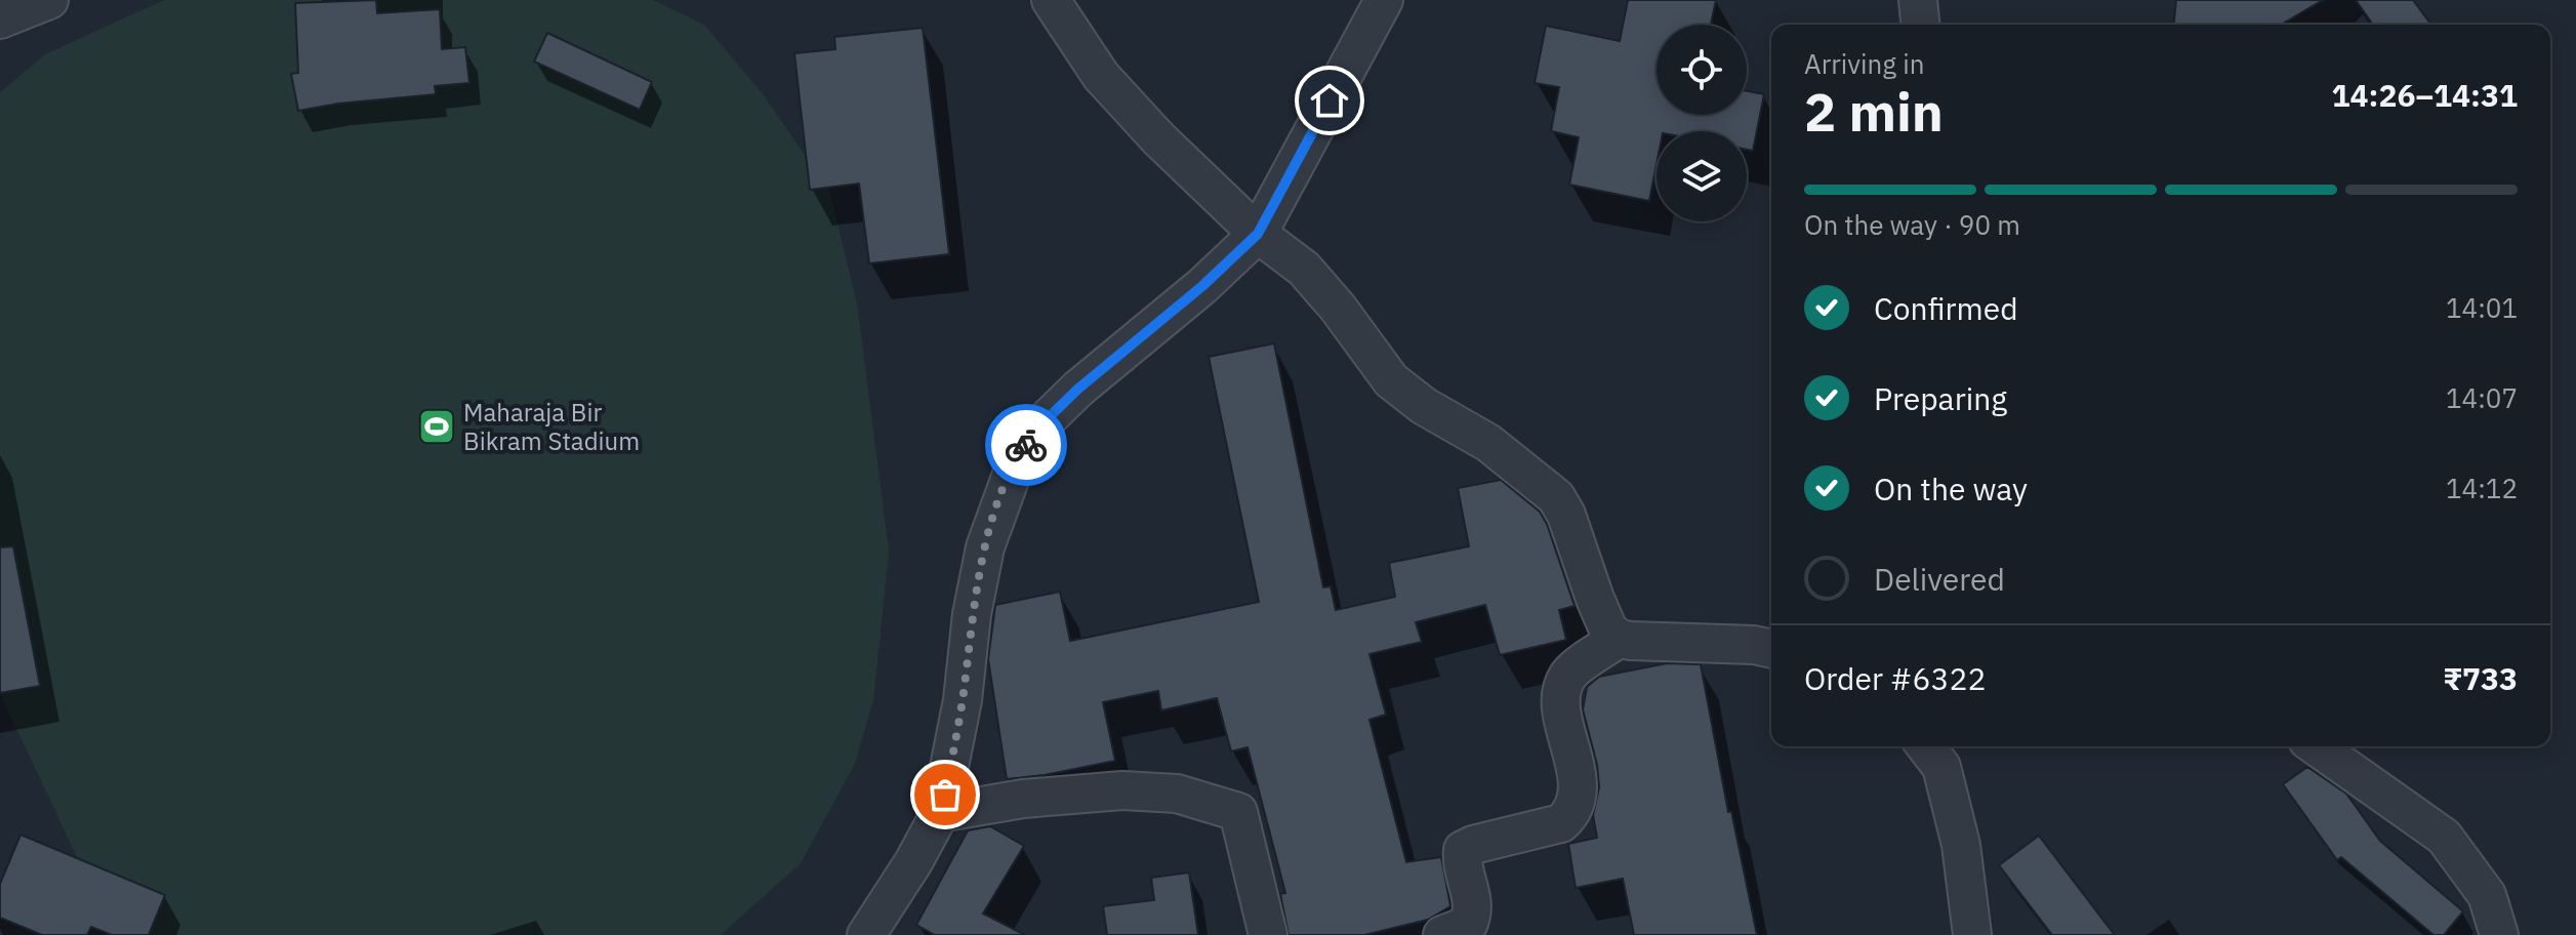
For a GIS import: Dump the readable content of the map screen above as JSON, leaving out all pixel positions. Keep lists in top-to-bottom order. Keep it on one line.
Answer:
{"places":{"sports":["Maharaja Bir Bikram Stadium"]},"page":{"heading":["2 min","Arriving in","14:26–14:31"],"panel":["Order #6322","₹733"],"bar":"On the way · 90 m","list":[["Confirmed","14:01"],["Preparing","14:07"],["On the way","14:12"],"Delivered"]}}
